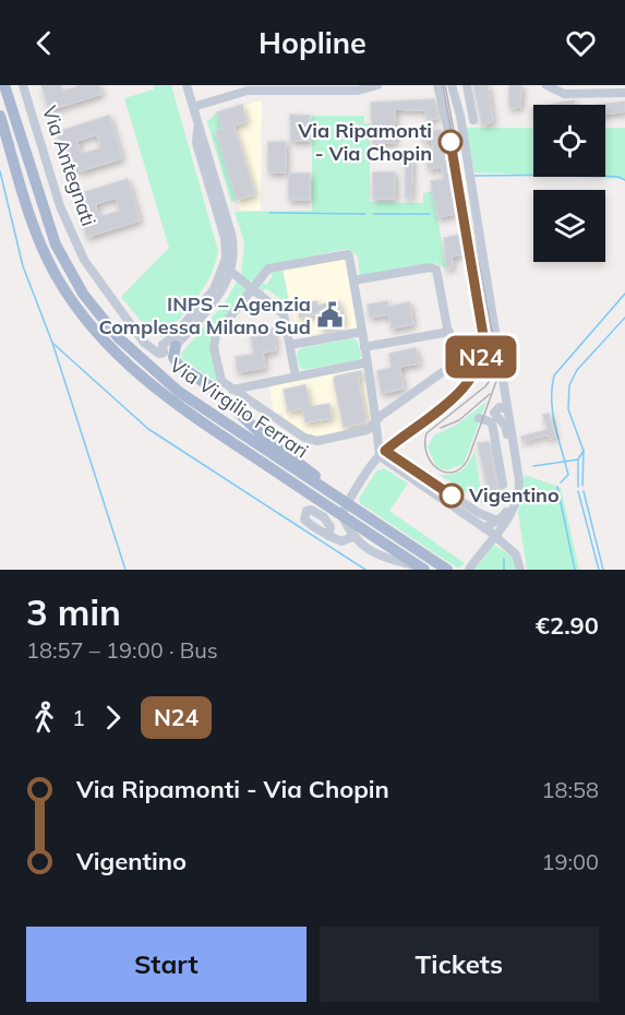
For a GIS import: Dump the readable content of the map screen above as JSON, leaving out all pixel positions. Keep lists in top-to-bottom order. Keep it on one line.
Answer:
{"streets":{"main road":["Via Virgilio Ferrari"],"street":["Via Antegnati"]},"places":{"other":["Via Ripamonti - Via Chopin","Vigentino"],"public building":["INPS – Agenzia Complessa Milano Sud"]},"lines":["bus line N24"],"page":{"header":"Hopline","on_map":"N24","heading":["3 min","18:57 – 19:00 · Bus","€2.90"],"legs":["1","N24"],"list":[{"name":"Via Ripamonti - Via Chopin","value":"18:58"},{"name":"Vigentino","value":"19:00"}],"buttons":["Start","Tickets"]}}
